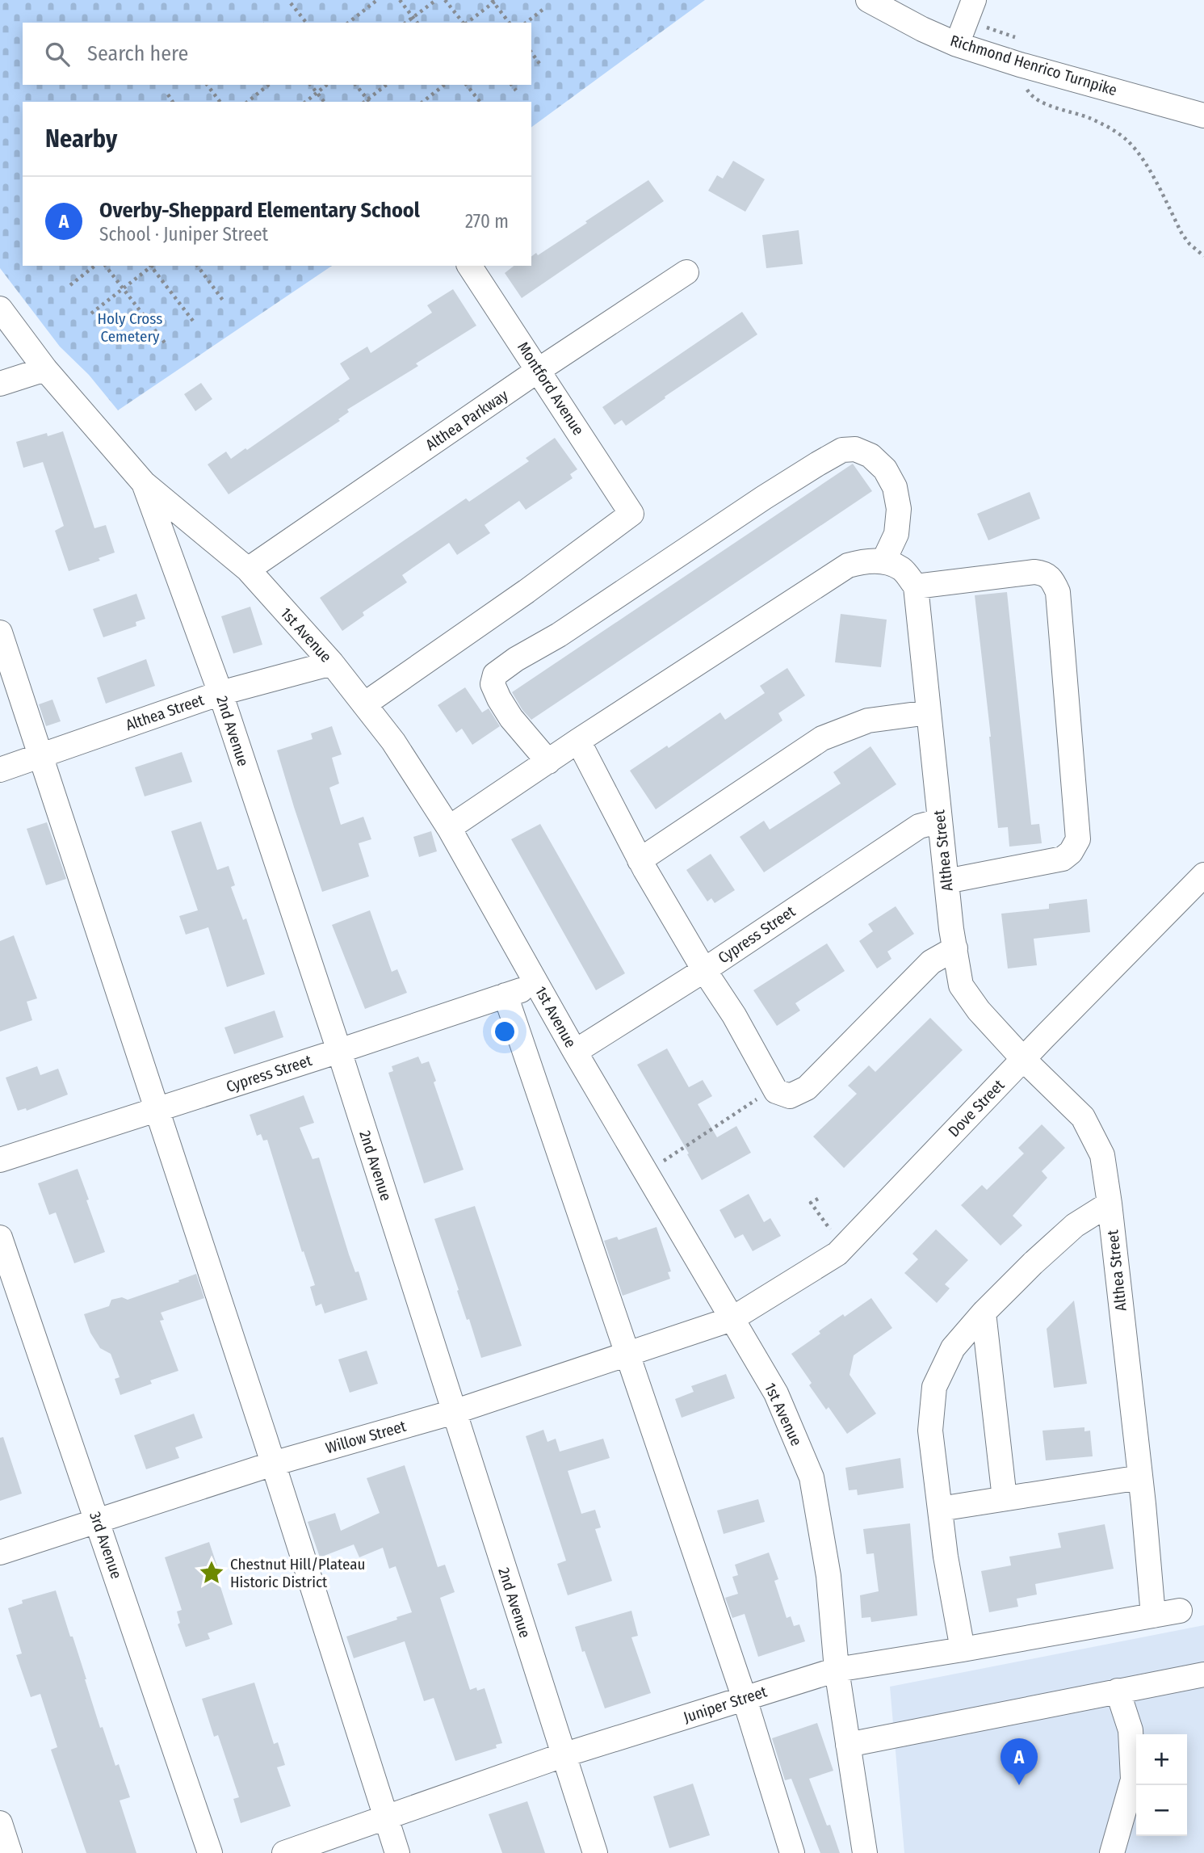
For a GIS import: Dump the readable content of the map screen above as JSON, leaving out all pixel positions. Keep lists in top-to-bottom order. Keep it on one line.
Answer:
{"streets":{"street":["Richmond Henrico Turnpike","Montford Avenue","Althea Parkway","1st Avenue","Althea Street","2nd Avenue","Cypress Street","Dove Street","Willow Street","3rd Avenue","Juniper Street"]},"crossings":[["Montford Avenue","Althea Parkway"],["Montford Avenue","1st Avenue"],["Althea Parkway","1st Avenue"],["1st Avenue","Althea Street"],["1st Avenue","2nd Avenue"],["1st Avenue","Cypress Street"],["1st Avenue","Dove Street"],["1st Avenue","Willow Street"],["1st Avenue","Juniper Street"],["Althea Street","2nd Avenue"],["Althea Street","Cypress Street"],["Althea Street","Dove Street"],["Althea Street","Juniper Street"],["2nd Avenue","Cypress Street"],["2nd Avenue","Willow Street"],["2nd Avenue","Juniper Street"],["Dove Street","Willow Street"],["Willow Street","3rd Avenue"]],"parks":["Holy Cross Cemetery"],"places":{"place":["Chestnut Hill/Plateau Historic District"]},"page":{"search":"Search here","heading":"Nearby","list":[{"mark":"A","name":"Overby-Sheppard Elementary School","note":"School · Juniper Street","value":"270 m"}],"map_buttons":["+","−"],"pins":"A"}}
